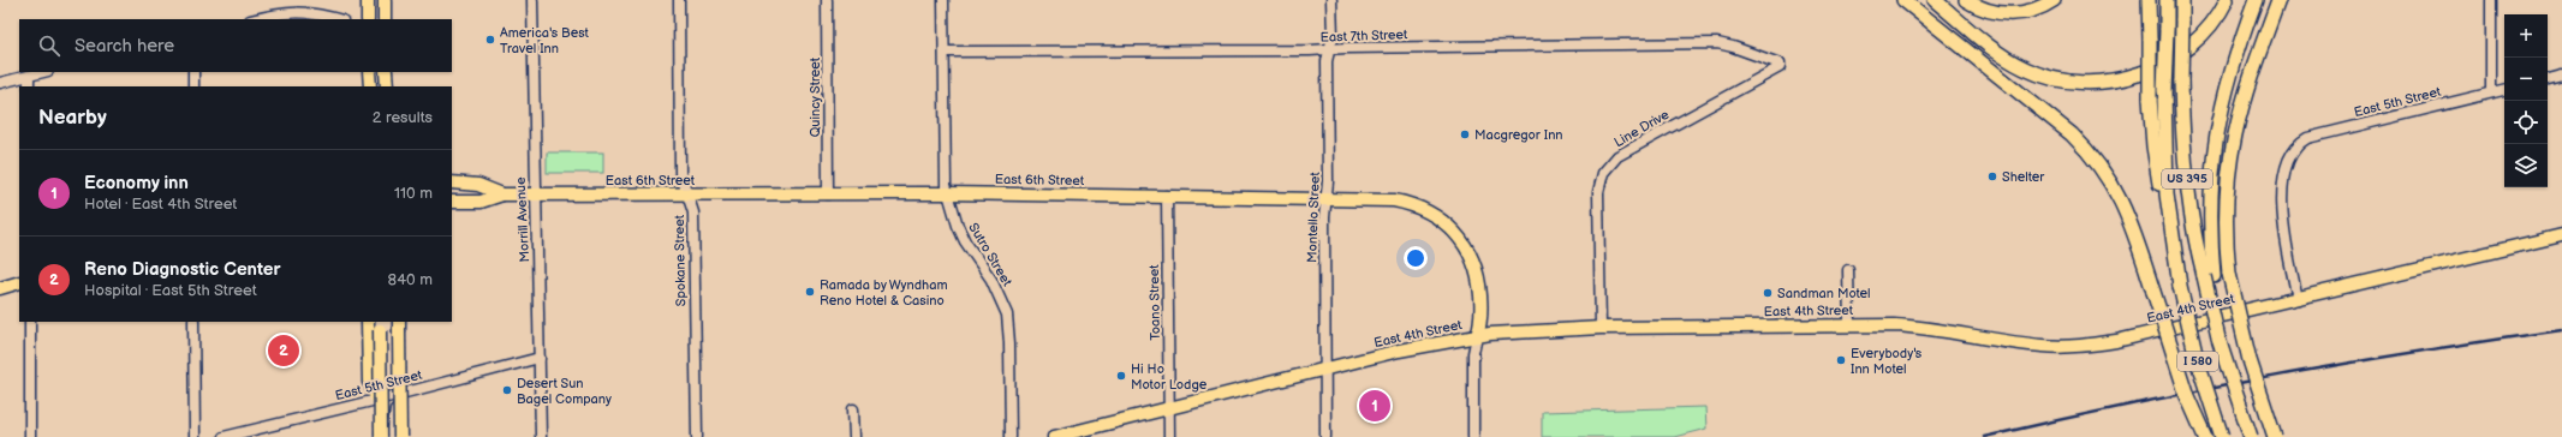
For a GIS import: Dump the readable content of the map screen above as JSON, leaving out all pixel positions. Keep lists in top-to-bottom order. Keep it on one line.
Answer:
{"streets":{"highway":["US 395","I 580"],"main road":["East 6th Street","East 4th Street"],"street":["East 7th Street","Quincy Street","East 5th Street","Line Drive","Montello Street","Morrill Avenue","Sutro Street","Spokane Street","Toano Street"]},"crossings":[["East 7th Street","Line Drive"],["East 7th Street","Montello Street"],["East 7th Street","Sutro Street"],["Quincy Street","East 6th Street"],["East 5th Street","Morrill Avenue"],["East 5th Street","East 4th Street"],["Line Drive","East 4th Street"],["US 395","I 580"],["East 6th Street","Montello Street"],["East 6th Street","Morrill Avenue"],["East 6th Street","Sutro Street"],["East 6th Street","Spokane Street"],["East 6th Street","Toano Street"],["East 6th Street","East 4th Street"],["Montello Street","East 4th Street"],["Toano Street","East 4th Street"]],"places":["America's Best Travel Inn","Macgregor Inn","Shelter","Ramada by Wyndham Reno Hotel & Casino","Sandman Motel","Everybody's Inn Motel","Hi Ho Motor Lodge","Desert Sun Bagel Company"],"page":{"map_buttons":["+","−"],"search":"Search here","heading":["Nearby","2 results"],"list":[{"mark":"1","name":"Economy inn","note":"Hotel · East 4th Street","value":"110 m"},{"mark":"2","name":"Reno Diagnostic Center","note":"Hospital · East 5th Street","value":"840 m"}],"pins":["2","1"]}}
